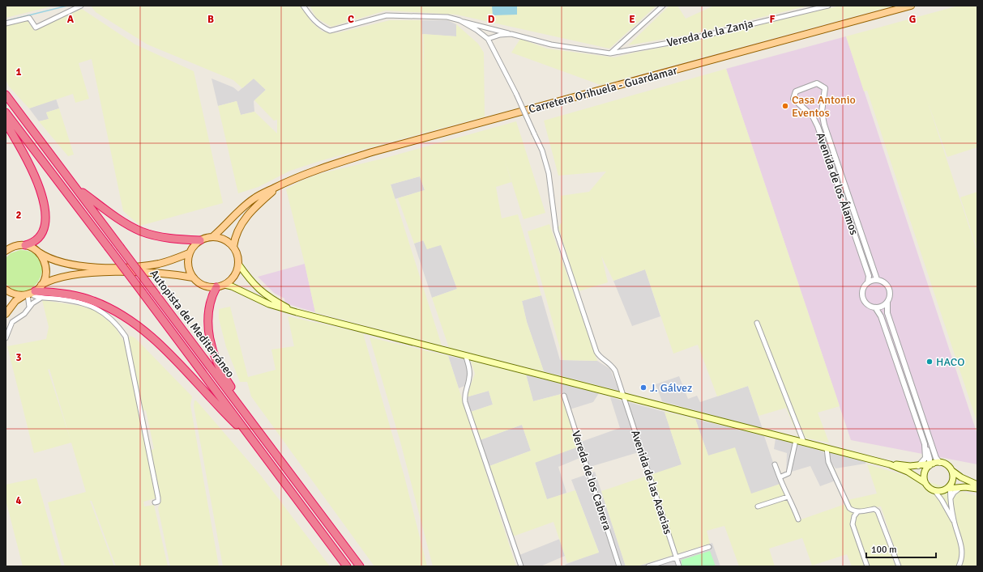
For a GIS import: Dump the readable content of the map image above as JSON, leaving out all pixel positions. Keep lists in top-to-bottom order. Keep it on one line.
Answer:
{"streets":{"highway":["Autopista del Mediterráneo"],"main road":["Carretera Orihuela - Guardamar"],"street":["Vereda de la Zanja","Avenida de los Álamos","Vereda de los Cabrera","Avenida de las Acacias"]},"places":["Casa Antonio Eventos","HACO","J. Gálvez"],"scale_bar":"100 m","grid":{"columns":["A","B","C","D","E","F","G"],"rows":["1","2","3","4"]}}
